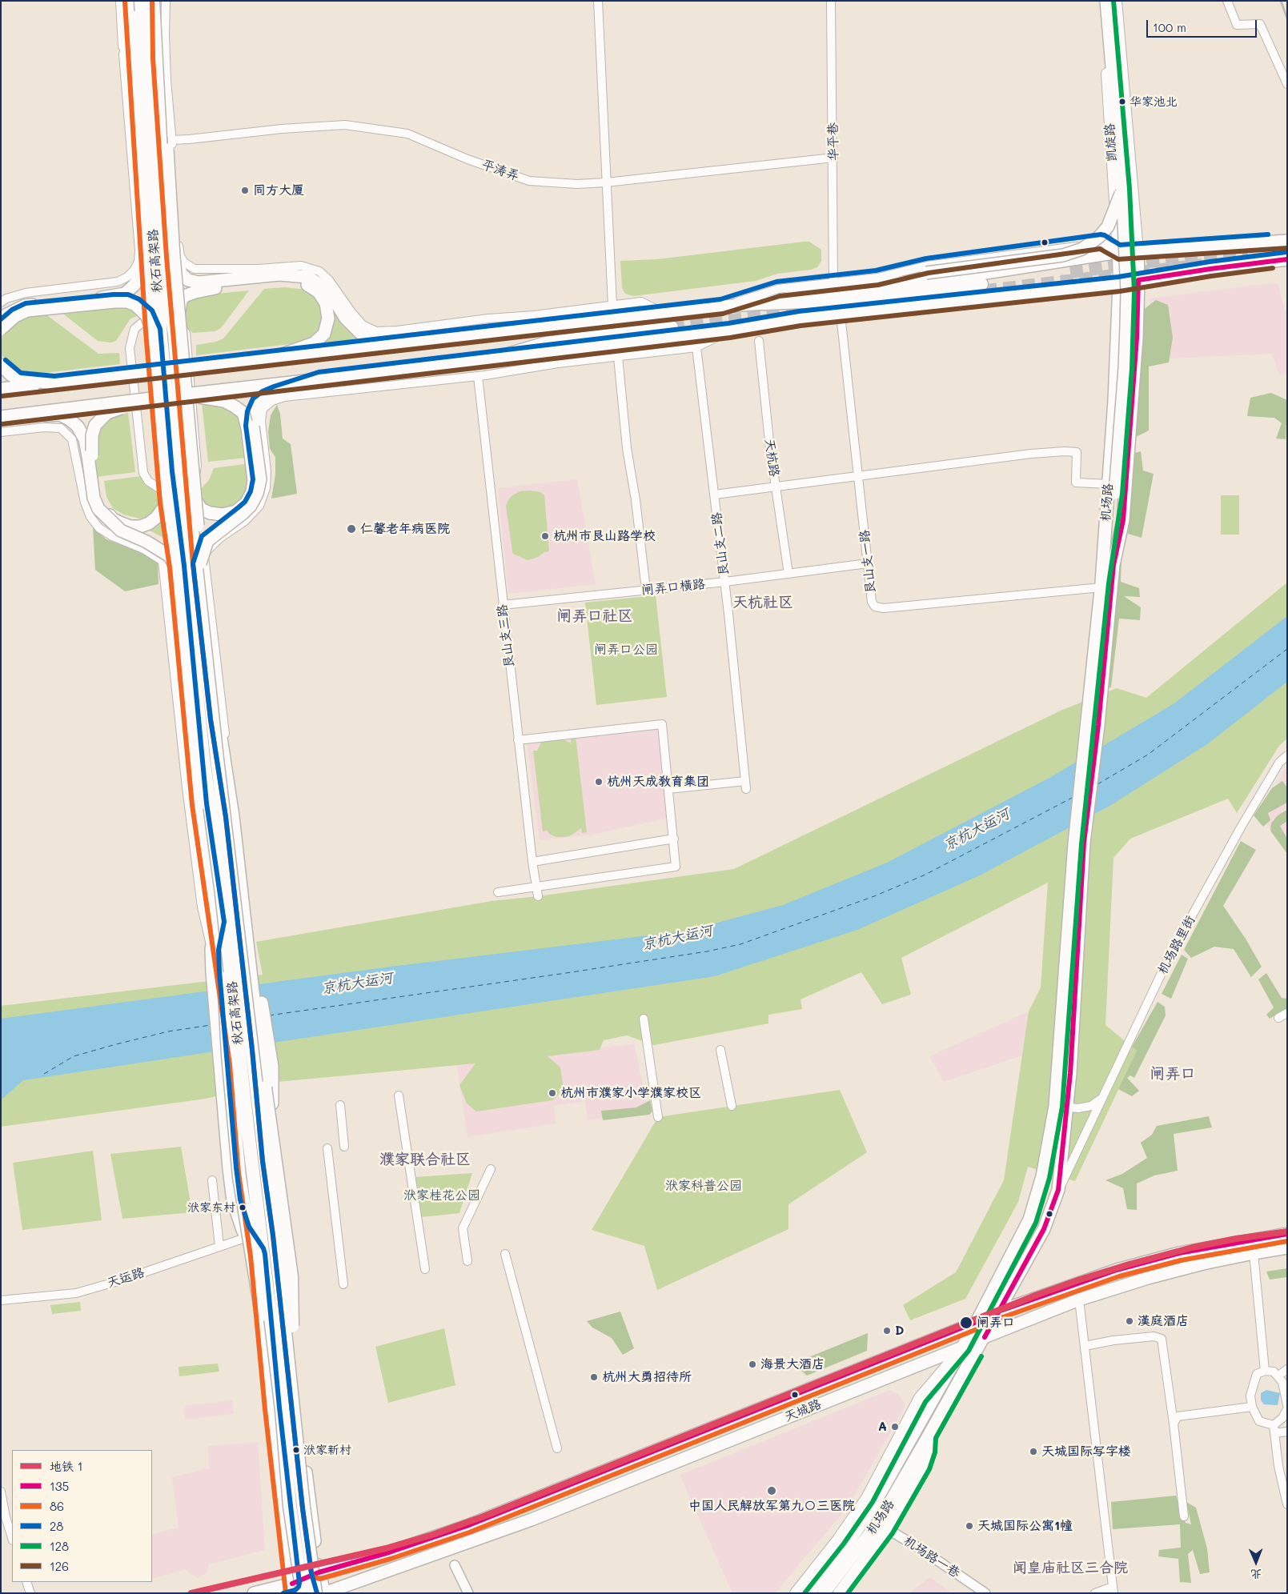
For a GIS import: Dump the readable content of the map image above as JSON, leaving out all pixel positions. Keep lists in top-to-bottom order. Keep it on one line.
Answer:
{"streets":{"highway":["秋石高架路"],"main road":["凯旋路","机场路","天城路"],"street":["华平巷","平涛弄","天杭路","艮山支二路","艮山支一路","闸弄口横路","艮山支三路","机场路里街","天运路","机场路一巷"]},"crossings":[["华平巷","平涛弄"],["凯旋路","机场路"],["天杭路","闸弄口横路"],["机场路","艮山支一路"],["机场路","机场路里街"],["机场路","天城路"],["机场路","机场路一巷"],["艮山支二路","闸弄口横路"],["艮山支一路","闸弄口横路"],["闸弄口横路","艮山支三路"]],"districts":["天杭社区","闸弄口社区","闸弄口","濮家联合社区","闻皇庙社区三合院"],"water":["京杭大运河"],"parks":["闸弄口公园","洑家科普公园","洑家桂花公园"],"places":["华家池北","同方大厦","仁馨老年病医院","杭州市艮山路学校","杭州天成教育集团","杭州市濮家小学濮家校区","洑家东村","漢庭酒店","闸弄口","D","海景大酒店","杭州大勇招待所","A","洑家新村","天城国际写字楼","中国人民解放军第九〇三医院","天城国际公寓1幢"],"lines":["transit line 86","transit line 128","transit line 28","transit line 126","transit line 135","metro line 1"],"legend":["地铁 1","135","86","28","128","126"],"scale_bar":"100 m","north":"bottom"}
